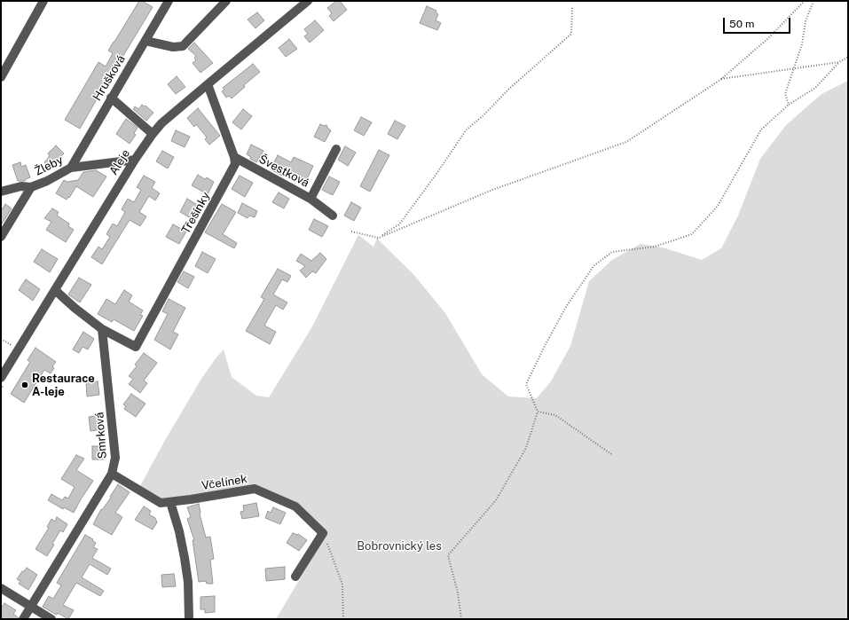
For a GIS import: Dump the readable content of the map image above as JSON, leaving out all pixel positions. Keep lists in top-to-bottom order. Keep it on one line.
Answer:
{"streets":{"street":["Hrušková","Aleje","Žleby","Švestková","Třešínky","Smrková","Včelínek"]},"crossings":[["Hrušková","Žleby"],["Aleje","Žleby"],["Švestková","Třešínky"],["Třešínky","Smrková"],["Smrková","Včelínek"]],"parks":["Bobrovnický les"],"places":["Restaurace A-leje"],"scale_bar":"50 m"}
